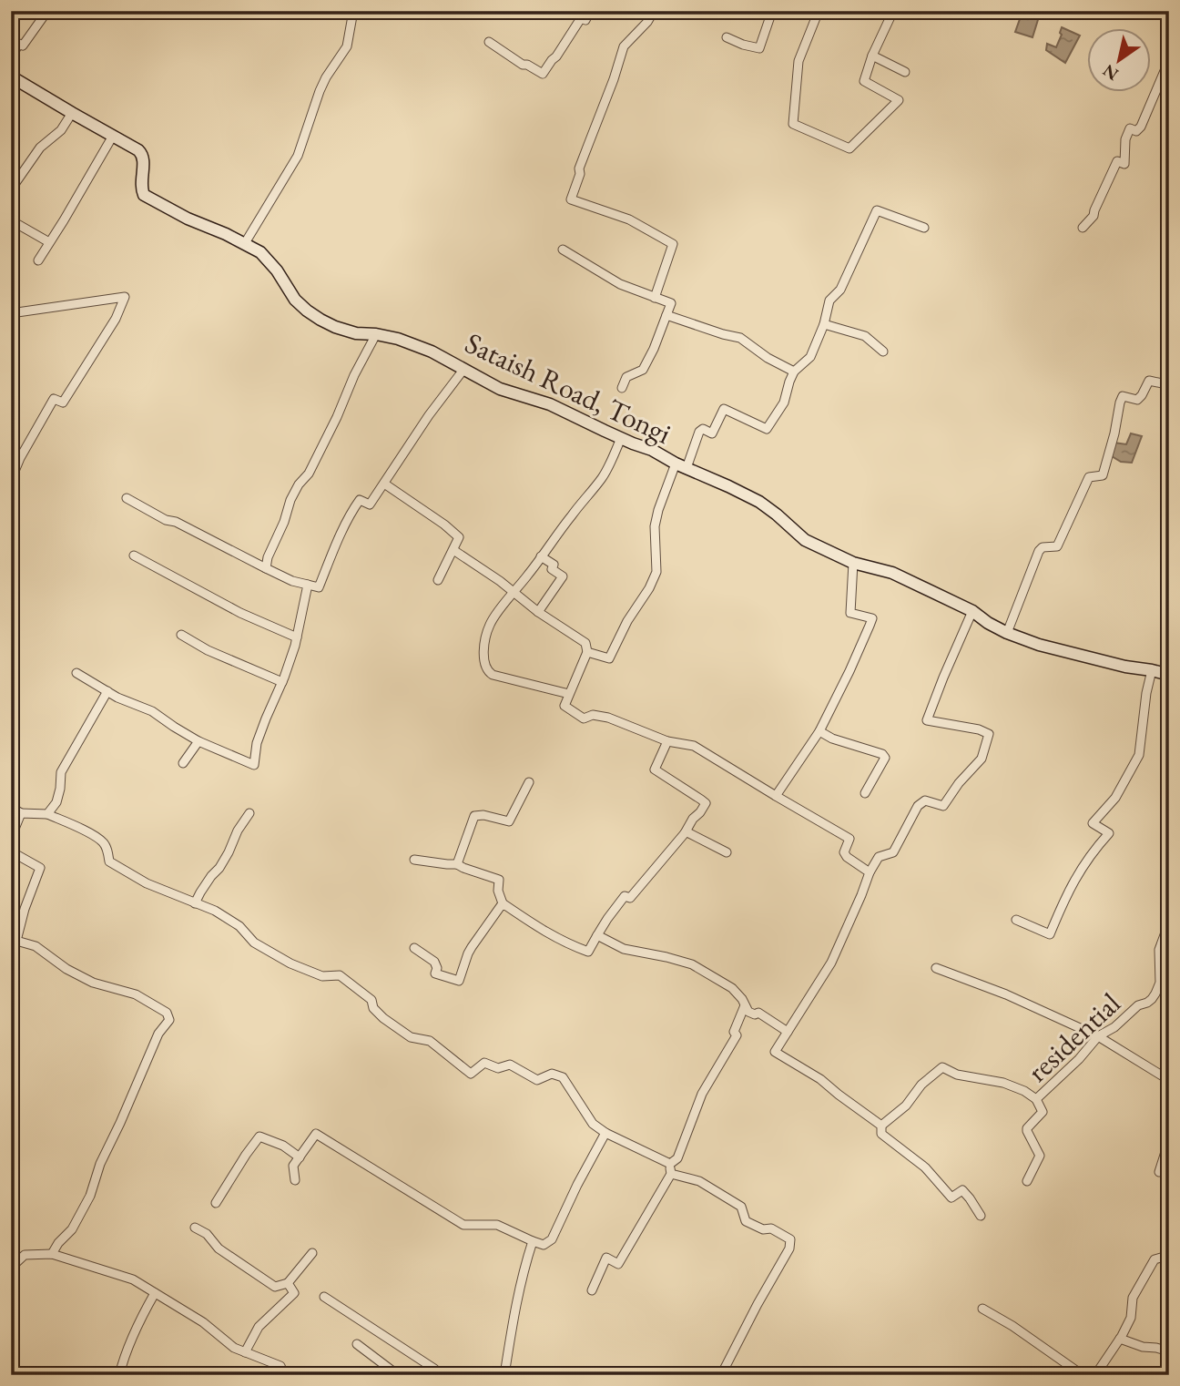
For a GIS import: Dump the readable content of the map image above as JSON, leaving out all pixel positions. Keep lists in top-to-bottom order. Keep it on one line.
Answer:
{"streets":{"street":["Sataish Road, Tongi","residential"]},"north":"bottom left"}
